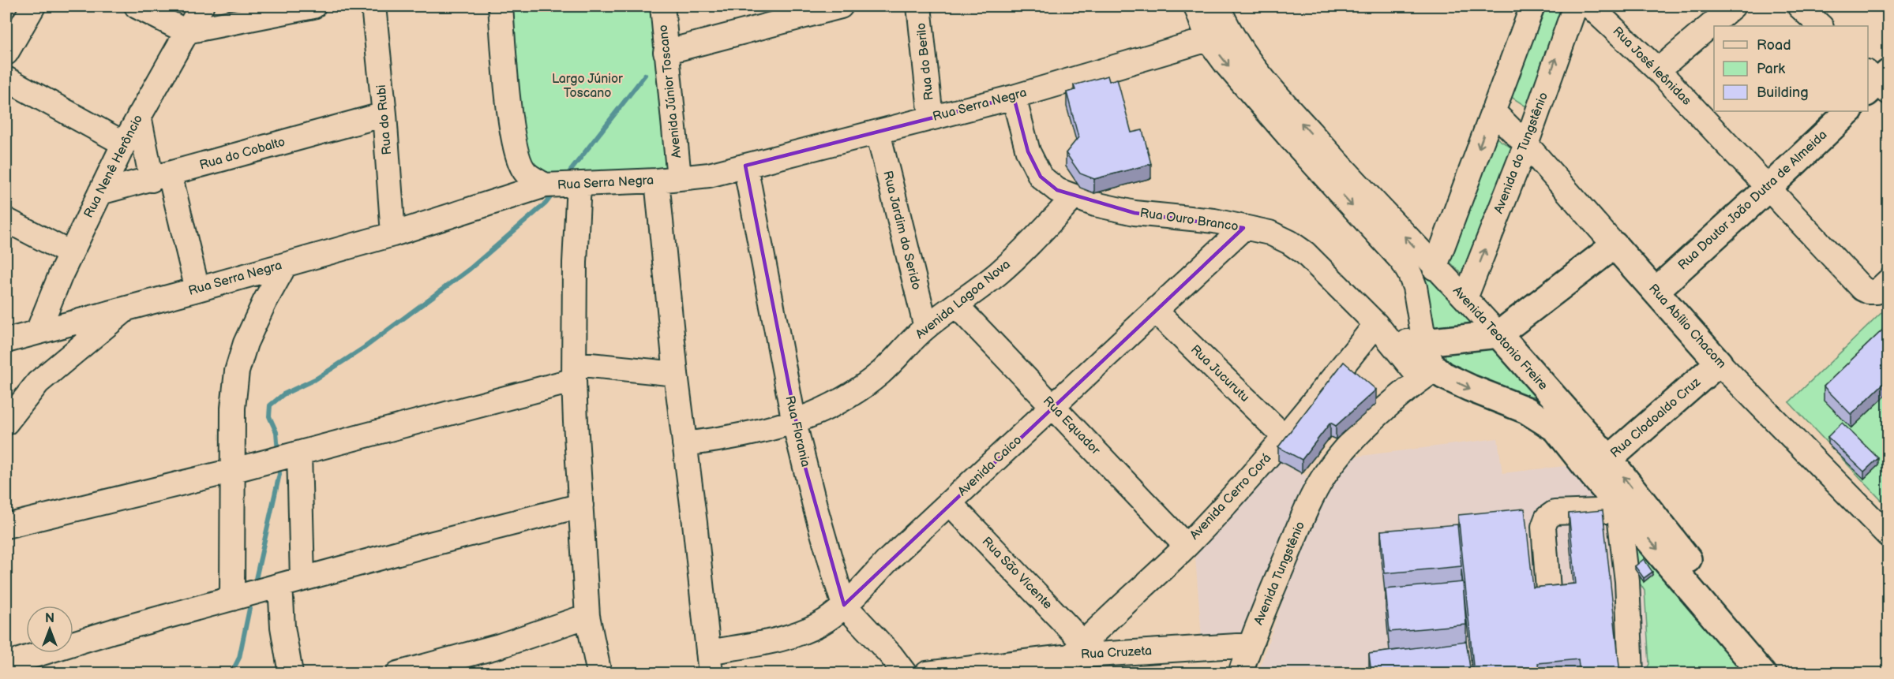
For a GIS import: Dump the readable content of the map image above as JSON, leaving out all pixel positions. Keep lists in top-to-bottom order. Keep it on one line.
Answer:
{"streets":{"main road":["Rua Doutor João Dutra de Almeida","Rua Abílio Chacom","Avenida Teotonio Freire","Rua Clodoaldo Cruz"],"street":["Rua do Berilo","Rua José leônidas","Avenida Júnior Toscano","Rua Serra Negra","Rua do Rubi","Avenida do Tungstênio","Rua do Cobalto","Rua Nenê Herôncio","Rua Ouro Branco","Rua Jardim do Serido","Avenida Lagoa Nova","Rua Jucurutu","Rua Equador","Rua Florania","Avenida Caico","Avenida Cerro Corá","Rua São Vicente","Avenida Tungstênio","Rua Cruzeta"]},"crossings":[["Rua do Berilo","Rua Serra Negra"],["Rua José leônidas","Rua Doutor João Dutra de Almeida"],["Avenida Júnior Toscano","Rua Serra Negra"],["Avenida Júnior Toscano","Avenida Lagoa Nova"],["Avenida Júnior Toscano","Avenida Caico"],["Rua Serra Negra","Rua do Rubi"],["Rua Serra Negra","Rua Nenê Herôncio"],["Rua Serra Negra","Rua Ouro Branco"],["Rua Serra Negra","Rua Jardim do Serido"],["Rua Serra Negra","Avenida Teotonio Freire"],["Rua Serra Negra","Rua Florania"],["Rua do Rubi","Rua do Cobalto"],["Avenida do Tungstênio","Rua Abílio Chacom"],["Avenida do Tungstênio","Avenida Teotonio Freire"],["Rua do Cobalto","Rua Nenê Herôncio"],["Rua Doutor João Dutra de Almeida","Rua Abílio Chacom"],["Rua Ouro Branco","Avenida Lagoa Nova"],["Rua Ouro Branco","Avenida Teotonio Freire"],["Rua Ouro Branco","Avenida Caico"],["Rua Ouro Branco","Avenida Cerro Corá"],["Rua Ouro Branco","Avenida Tungstênio"],["Rua Jardim do Serido","Avenida Lagoa Nova"],["Avenida Lagoa Nova","Rua Equador"],["Avenida Lagoa Nova","Rua Florania"],["Rua Abílio Chacom","Rua Clodoaldo Cruz"],["Avenida Teotonio Freire","Rua Clodoaldo Cruz"],["Avenida Teotonio Freire","Avenida Tungstênio"],["Rua Jucurutu","Avenida Caico"],["Rua Jucurutu","Avenida Cerro Corá"],["Rua Equador","Avenida Caico"],["Rua Equador","Avenida Cerro Corá"],["Rua Florania","Avenida Caico"],["Avenida Caico","Rua São Vicente"],["Avenida Cerro Corá","Rua São Vicente"],["Avenida Cerro Corá","Rua Cruzeta"],["Rua São Vicente","Rua Cruzeta"],["Avenida Tungstênio","Rua Cruzeta"]],"parks":["Largo Júnior Toscano"],"legend":["Road","Park","Building"],"north":"top"}
